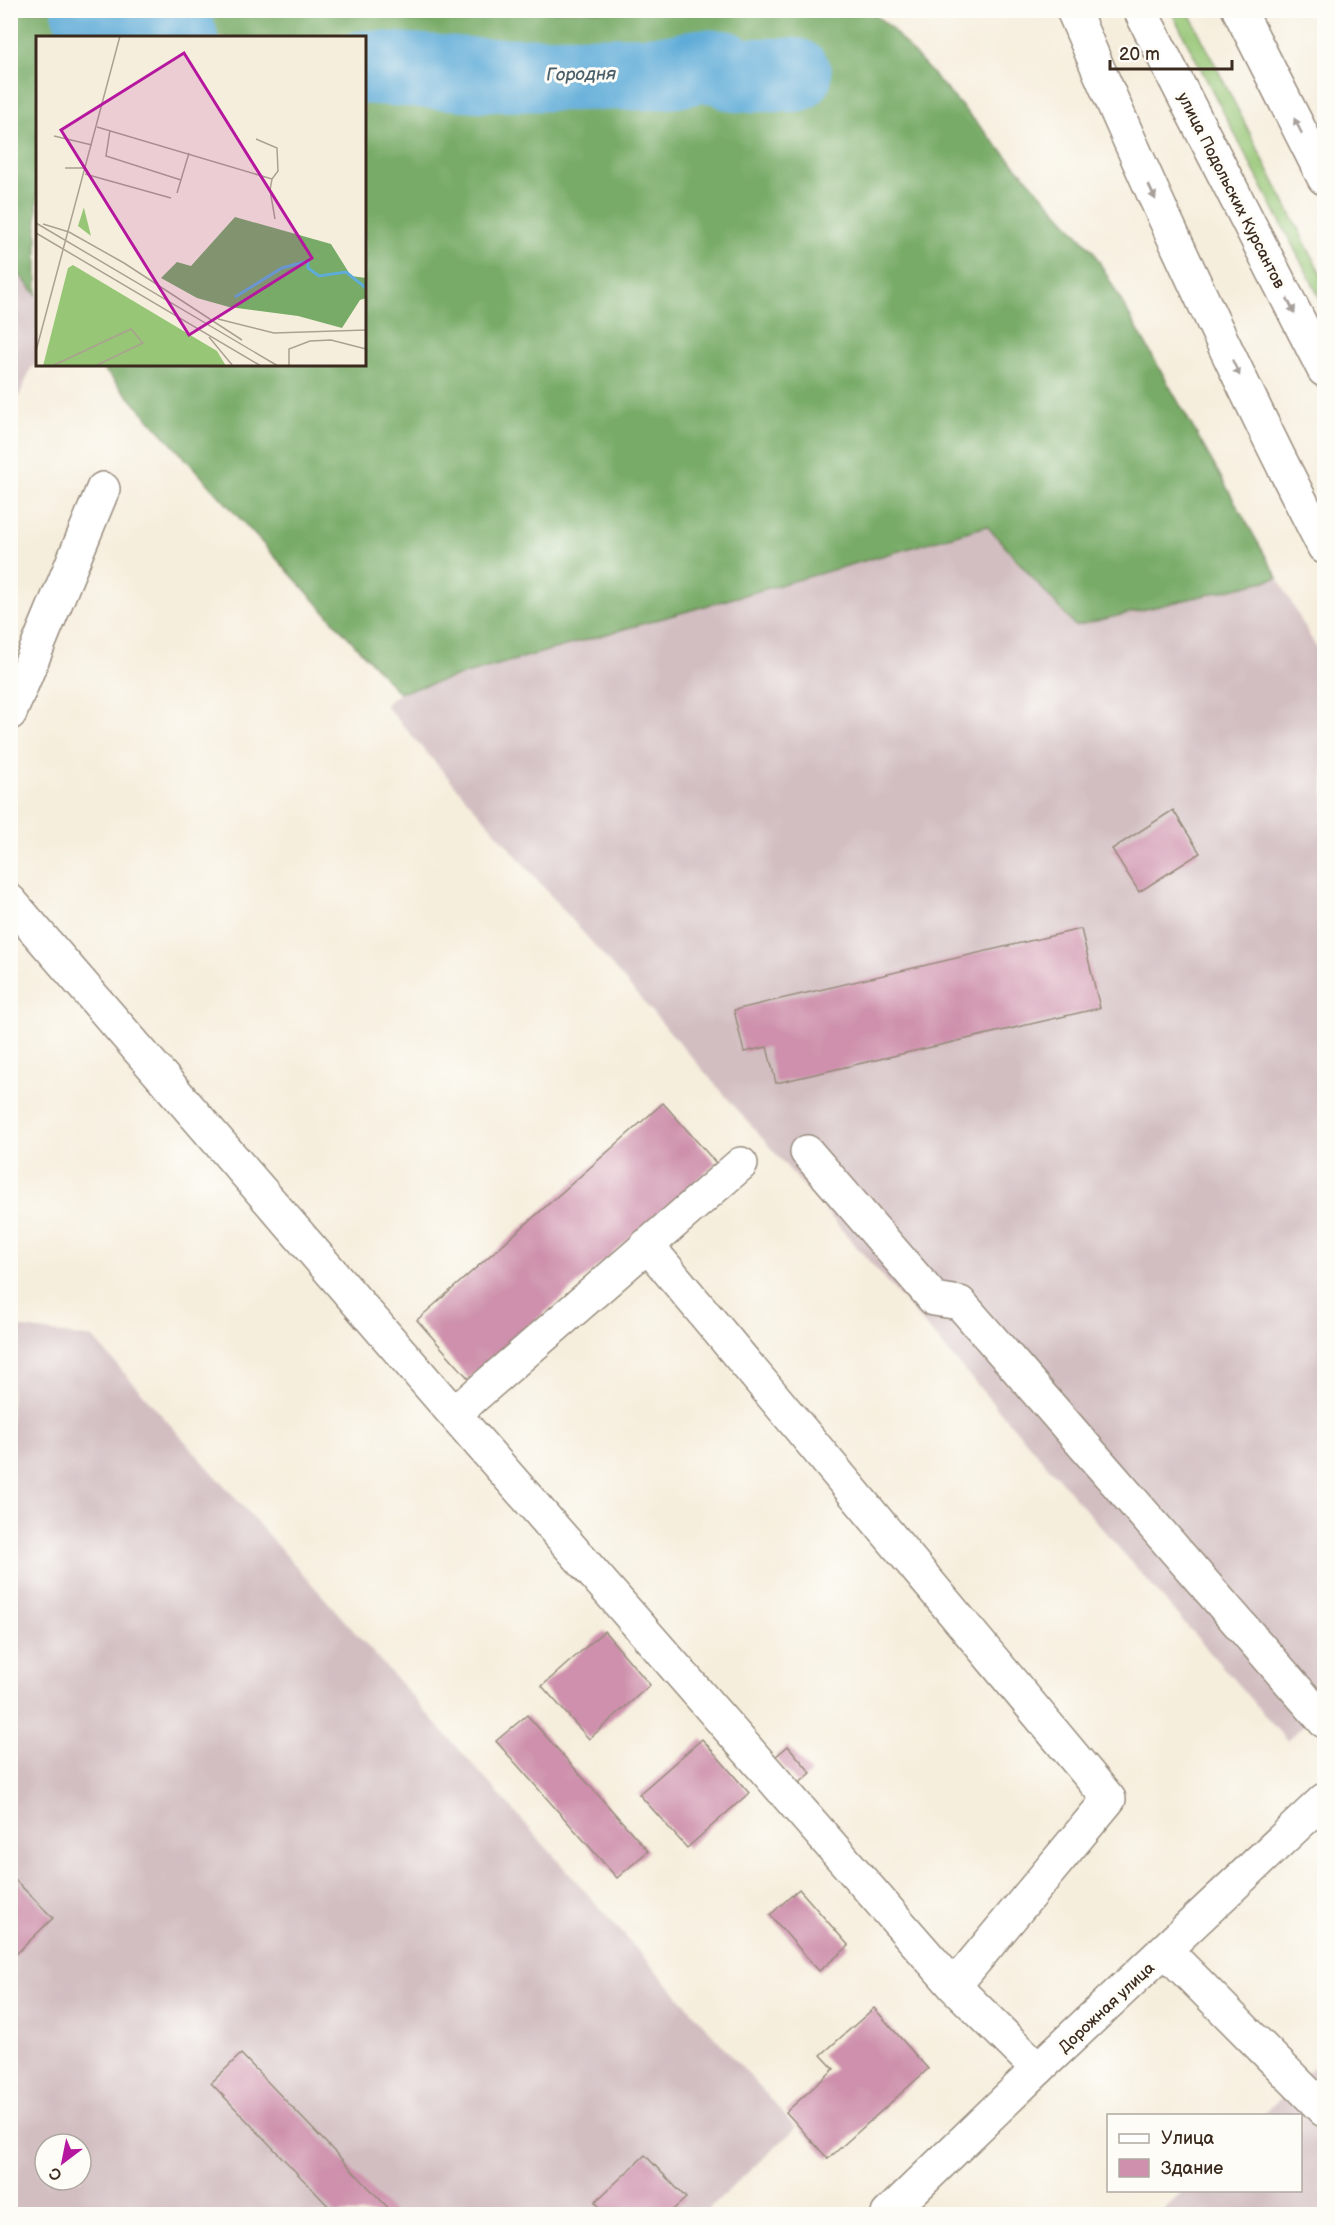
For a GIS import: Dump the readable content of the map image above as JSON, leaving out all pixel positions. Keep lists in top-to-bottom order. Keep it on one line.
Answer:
{"streets":{"main road":["улица Подольских Курсантов","Дорожная улица"]},"water":["Городня"],"legend":["Улица","Здание"],"scale_bar":"20 m","north":"bottom left"}
